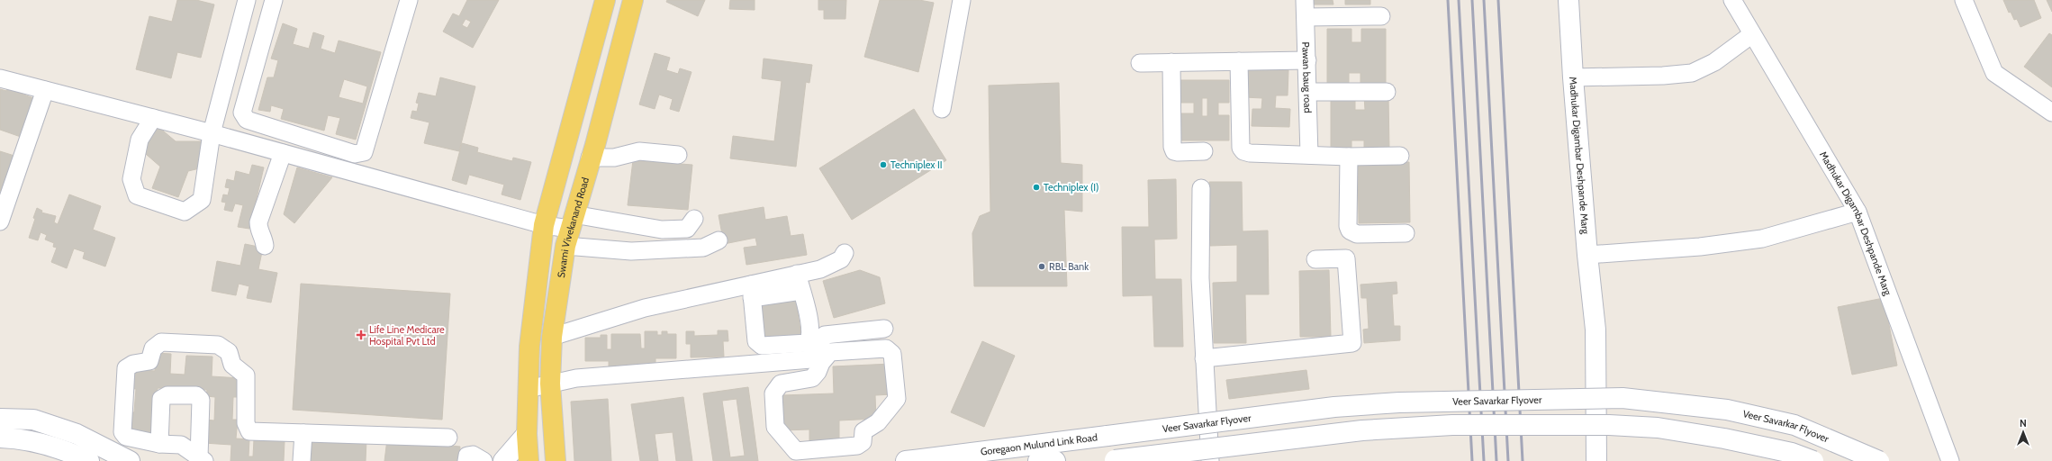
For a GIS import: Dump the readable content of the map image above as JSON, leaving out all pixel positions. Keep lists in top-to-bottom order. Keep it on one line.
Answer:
{"streets":{"main road":["Madhukar Digambar Deshpande Marg","Swami Vivekanand Road","Veer Savarkar Flyover","Goregaon Mulund Link Road"],"street":["Pawan baug road"]},"crossings":[["Veer Savarkar Flyover","Goregaon Mulund Link Road"]],"places":{"other":["Techniplex II","Techniplex (I)","RBL Bank"],"health":["Life Line Medicare Hospital Pvt Ltd"]},"north":"top"}
